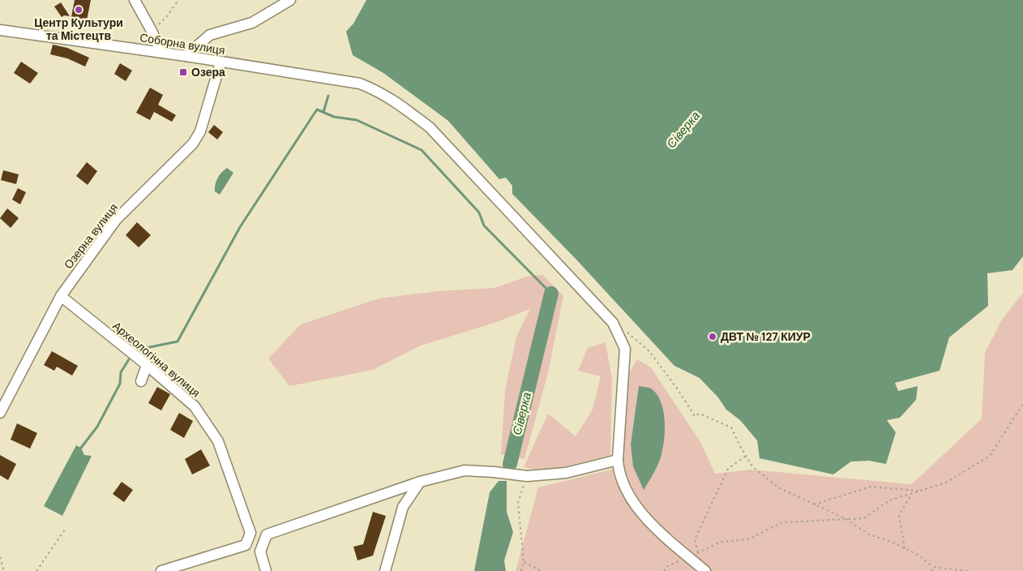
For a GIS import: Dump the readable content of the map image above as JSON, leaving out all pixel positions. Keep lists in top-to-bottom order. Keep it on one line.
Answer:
{"streets":{"street":["Соборна вулиця","Озерна вулиця","Археологічна вулиця"]},"crossings":[["Соборна вулиця","Озерна вулиця"],["Озерна вулиця","Археологічна вулиця"]],"water":["Сіверка"],"places":{"other":["Центр Культури та Містецтв","ДВТ № 127 КИУР"],"transit":["Озера"]}}
